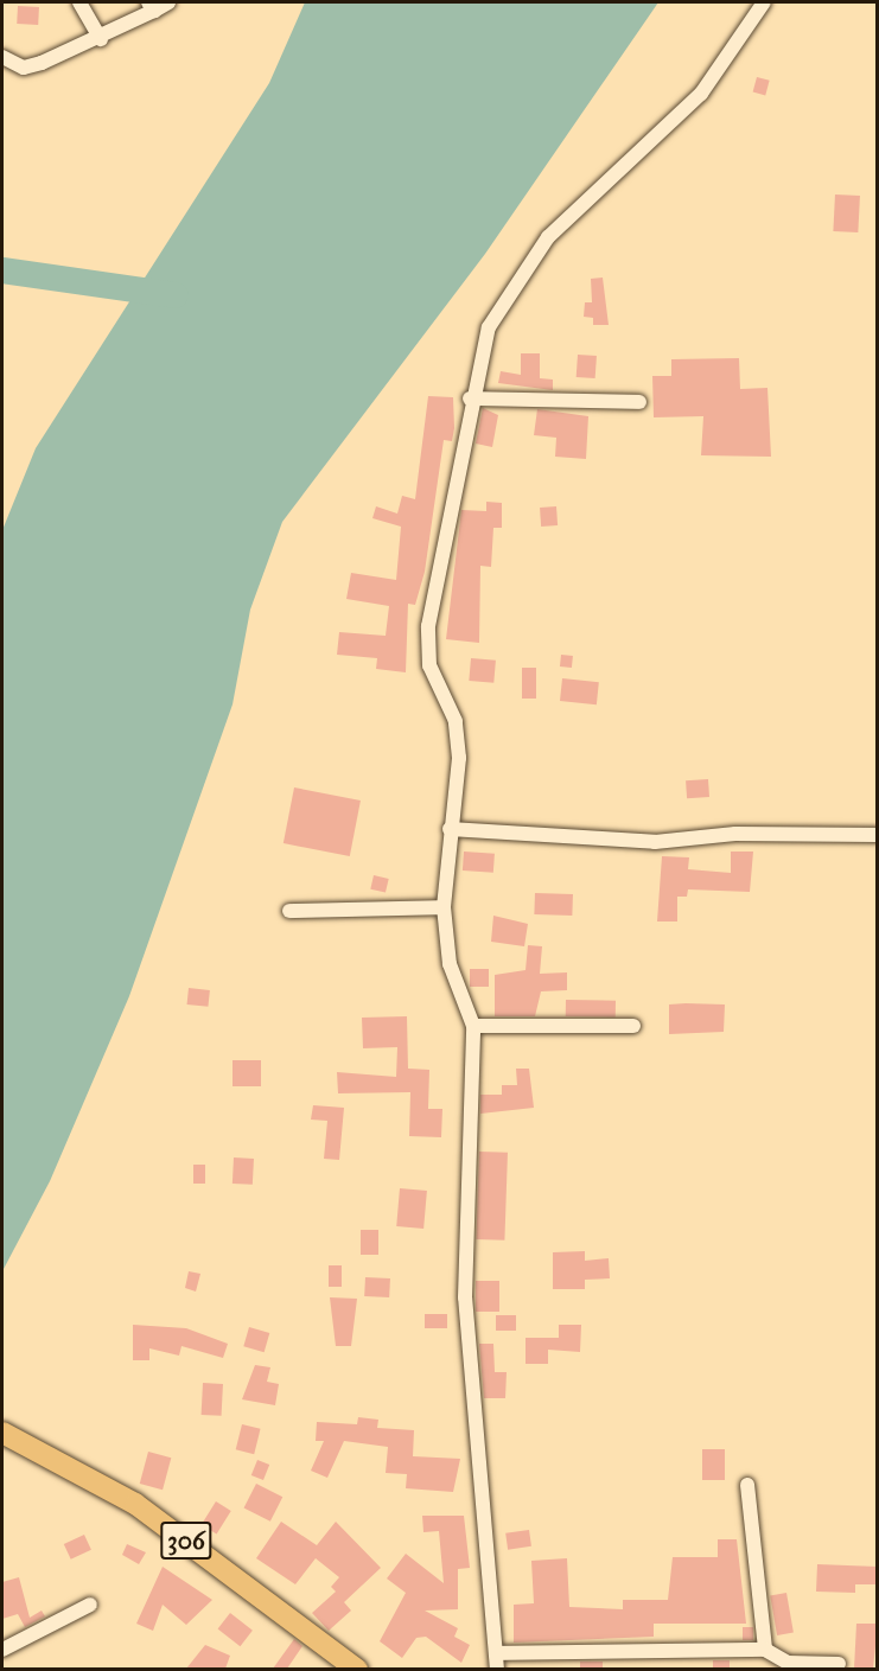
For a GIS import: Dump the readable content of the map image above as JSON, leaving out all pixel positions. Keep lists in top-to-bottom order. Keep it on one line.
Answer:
{"streets":{"main road":["306"]}}
